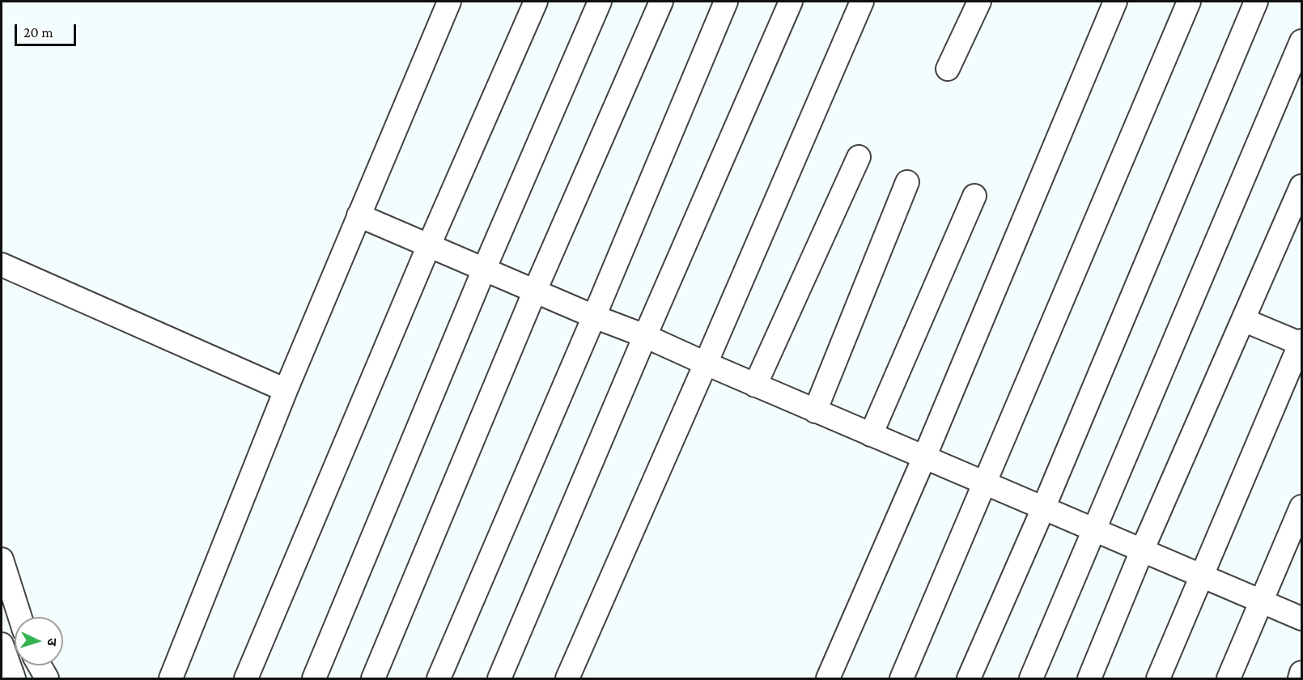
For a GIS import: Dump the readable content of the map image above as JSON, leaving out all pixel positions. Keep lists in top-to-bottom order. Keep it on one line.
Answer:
{"scale_bar":"20 m","north":"right"}
